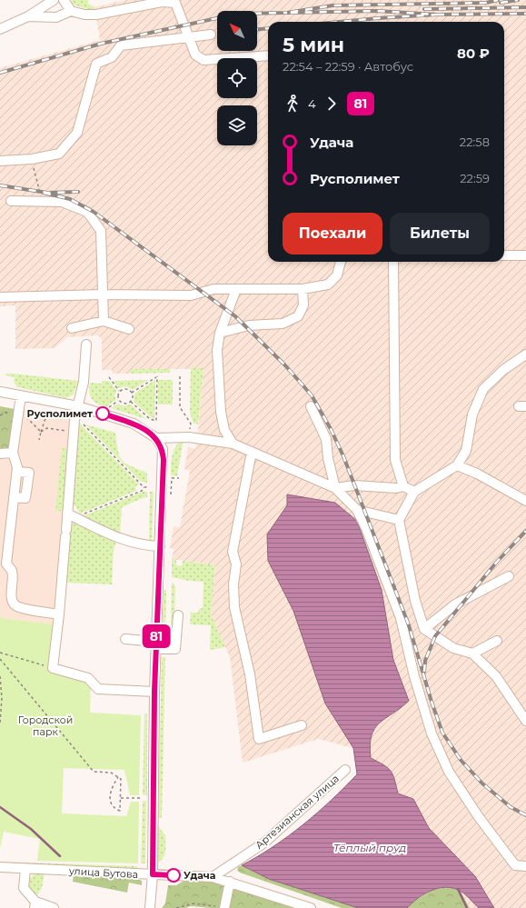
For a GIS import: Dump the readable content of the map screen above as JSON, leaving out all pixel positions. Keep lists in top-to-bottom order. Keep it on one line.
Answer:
{"streets":{"street":["Артезианская улица","улица Бутова"]},"crossings":[["Артезианская улица","улица Бутова"]],"water":["Тёплый пруд"],"parks":["Городской парк"],"places":["Русполимет","Удача"],"lines":["bus line 81"],"north":"top left","page":{"on_map":"81","heading":["5 мин","22:54 – 22:59 · Автобус","80 ₽"],"legs":["4","81"],"list":[{"name":"Удача","value":"22:58"},{"name":"Русполимет","value":"22:59"}],"buttons":["Поехали","Билеты"]}}
